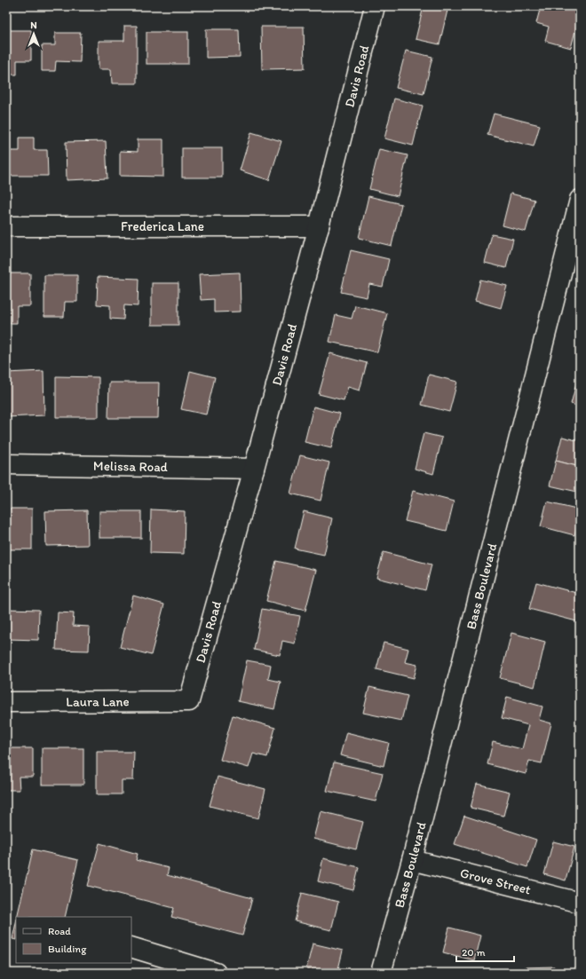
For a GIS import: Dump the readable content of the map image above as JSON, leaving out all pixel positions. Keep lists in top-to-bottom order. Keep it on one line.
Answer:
{"streets":{"street":["Davis Road","Frederica Lane","Melissa Road","Bass Boulevard","Laura Lane","Grove Street"]},"crossings":[["Davis Road","Frederica Lane"],["Davis Road","Melissa Road"],["Davis Road","Laura Lane"],["Bass Boulevard","Grove Street"]],"legend":["Road","Building"],"scale_bar":"20 m","north":"top"}
